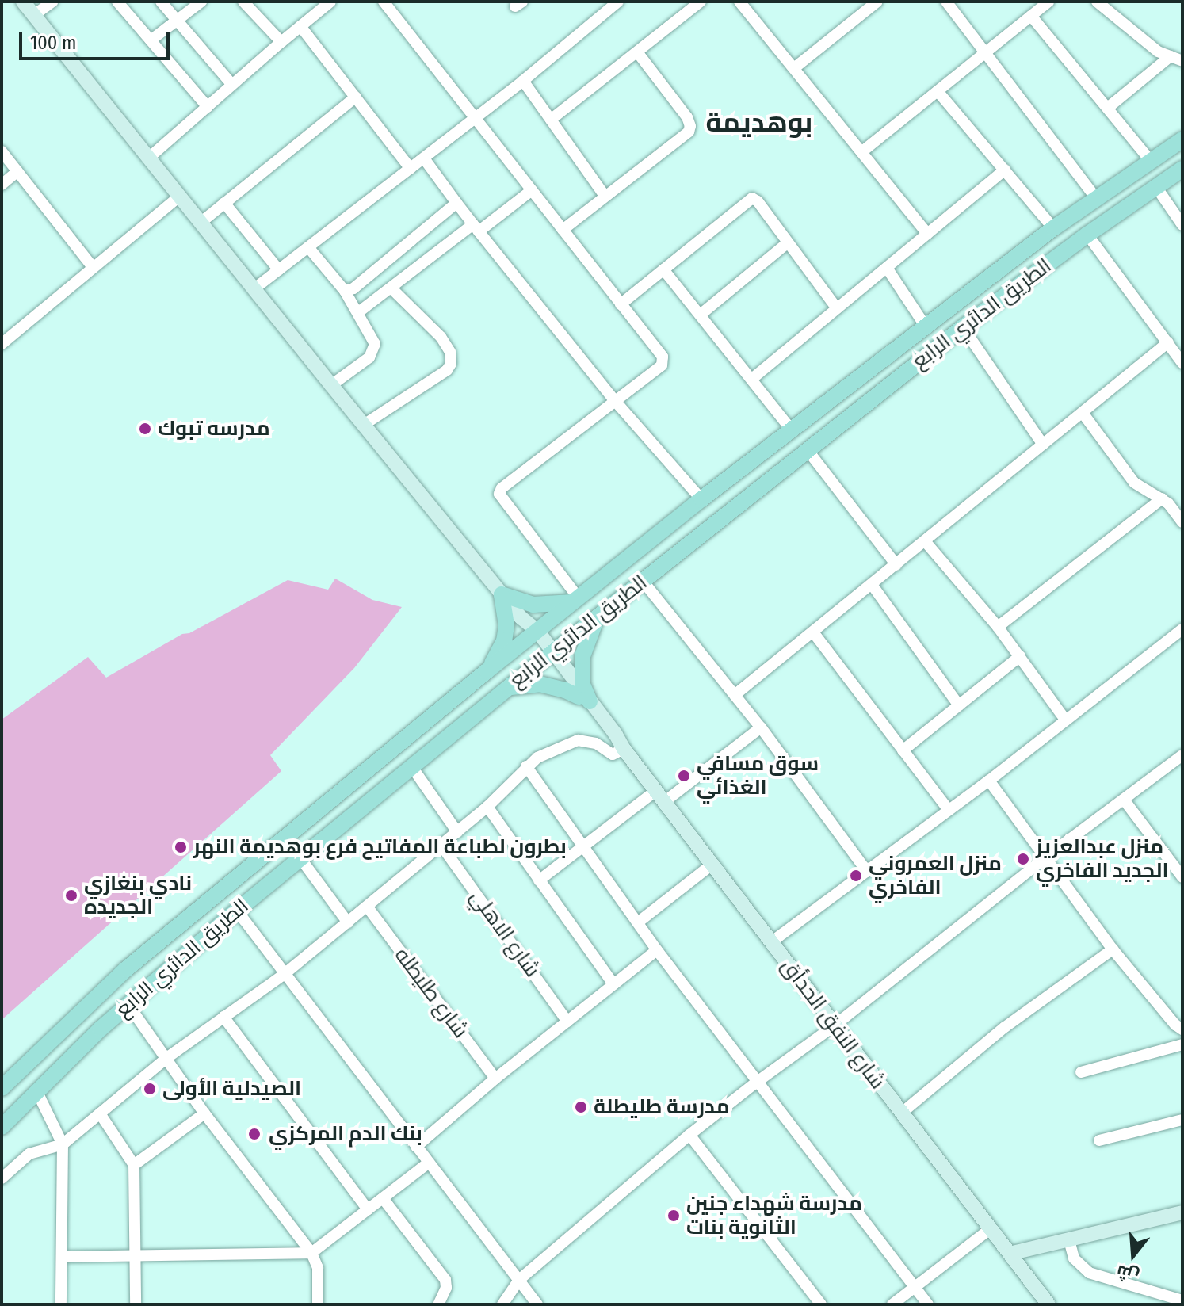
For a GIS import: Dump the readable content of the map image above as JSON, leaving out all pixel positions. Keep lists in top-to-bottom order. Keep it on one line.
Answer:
{"streets":{"main road":["الطريق الدائري الرابع","شارع النفق الحدأق"],"street":["شارع الاهلي","شارع طليطله"]},"crossings":[["الطريق الدائري الرابع","شارع النفق الحدأق"]],"districts":["بوهديمة"],"places":["مدرسه تبوك","سوق مسافي الغذائي","بطرون لطباعة المفاتيح فرع بوهديمة النهر","منزل عبدالعزيز الجديد الفاخري","منزل العمروني الفاخري","نادي بنغازي الجديده","الصيدلية الأولى","مدرسة طليطلة","بنك الدم المركزي","مدرسة شهداء جنين الثانوية بنات"],"scale_bar":"100 m","north":"bottom"}
